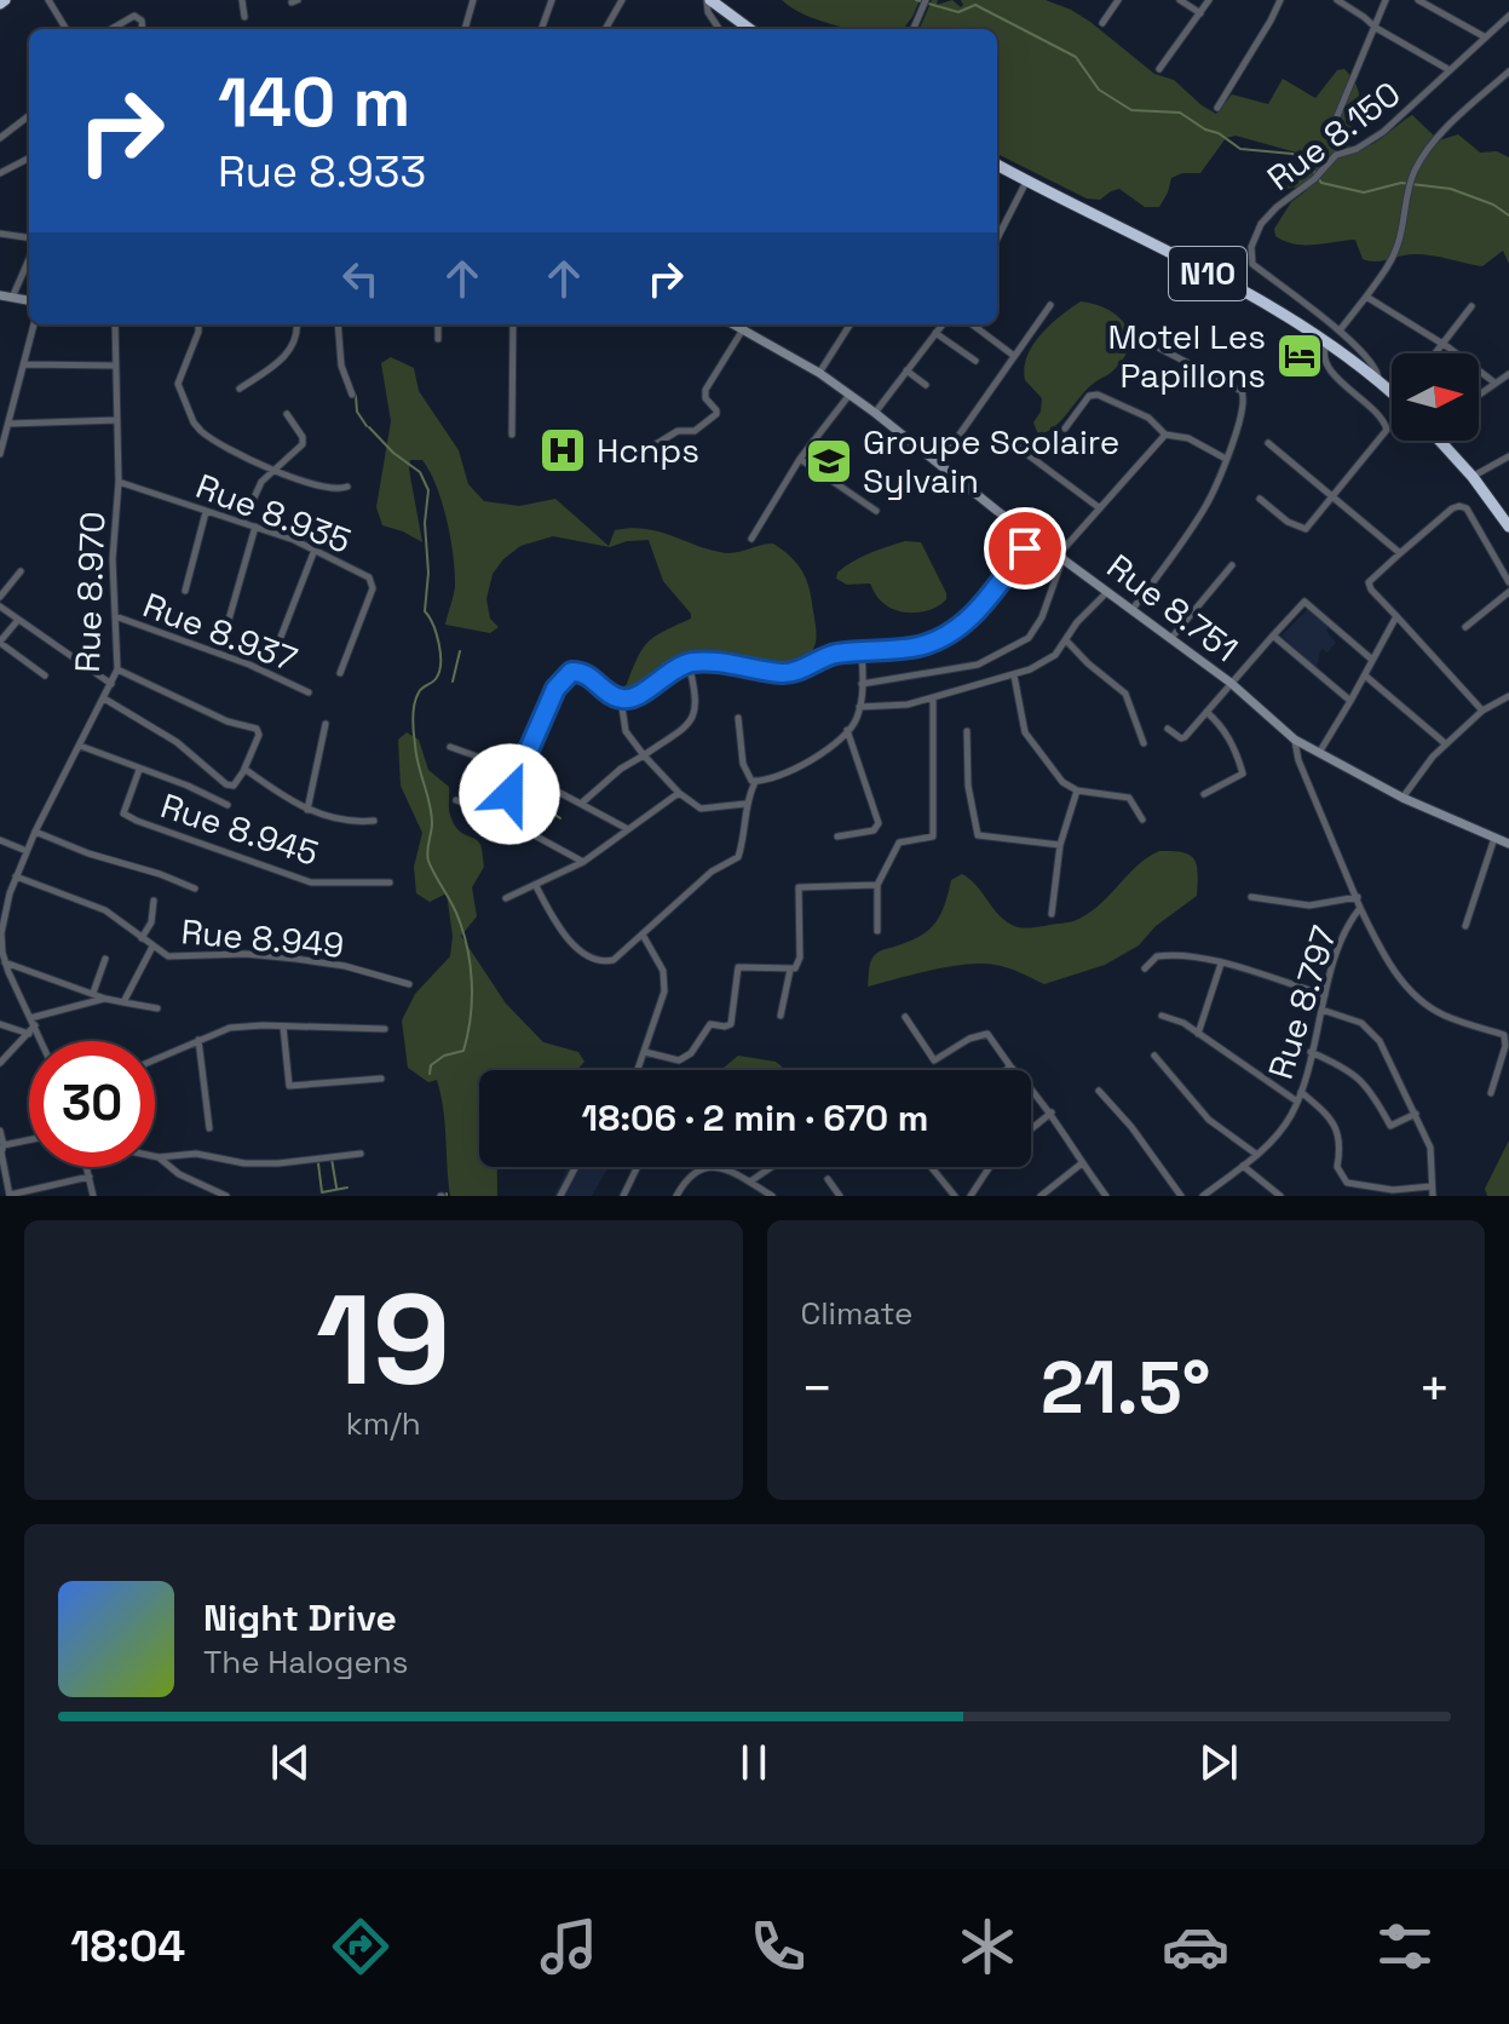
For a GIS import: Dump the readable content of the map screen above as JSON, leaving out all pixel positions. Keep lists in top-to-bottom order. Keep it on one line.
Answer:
{"streets":{"highway":["N10"],"main road":["Rue 8.751"],"street":["Rue 8.150","Rue 8.935","Rue 8.970","Rue 8.937","Rue 8.945","Rue 8.949","Rue 8.797"]},"crossings":[["Rue 8.150","N10"],["Rue 8.935","Rue 8.970"],["Rue 8.970","Rue 8.937"],["Rue 8.970","Rue 8.949"],["Rue 8.751","Rue 8.797"]],"places":{"hotel":["Motel Les Papillons"],"hospital":["Hcnps"],"school or university":["Groupe Scolaire Sylvain"]},"north":"right","page":{"turn":["140 m","Rue 8.933"],"limit":"30","trip":"18:06 · 2 min · 670 m","tile":[["19","km/h"],"Climate"],"heat":["−","21.5°","+"],"song":["Night Drive","The Halogens"],"tabs":"18:04"}}
